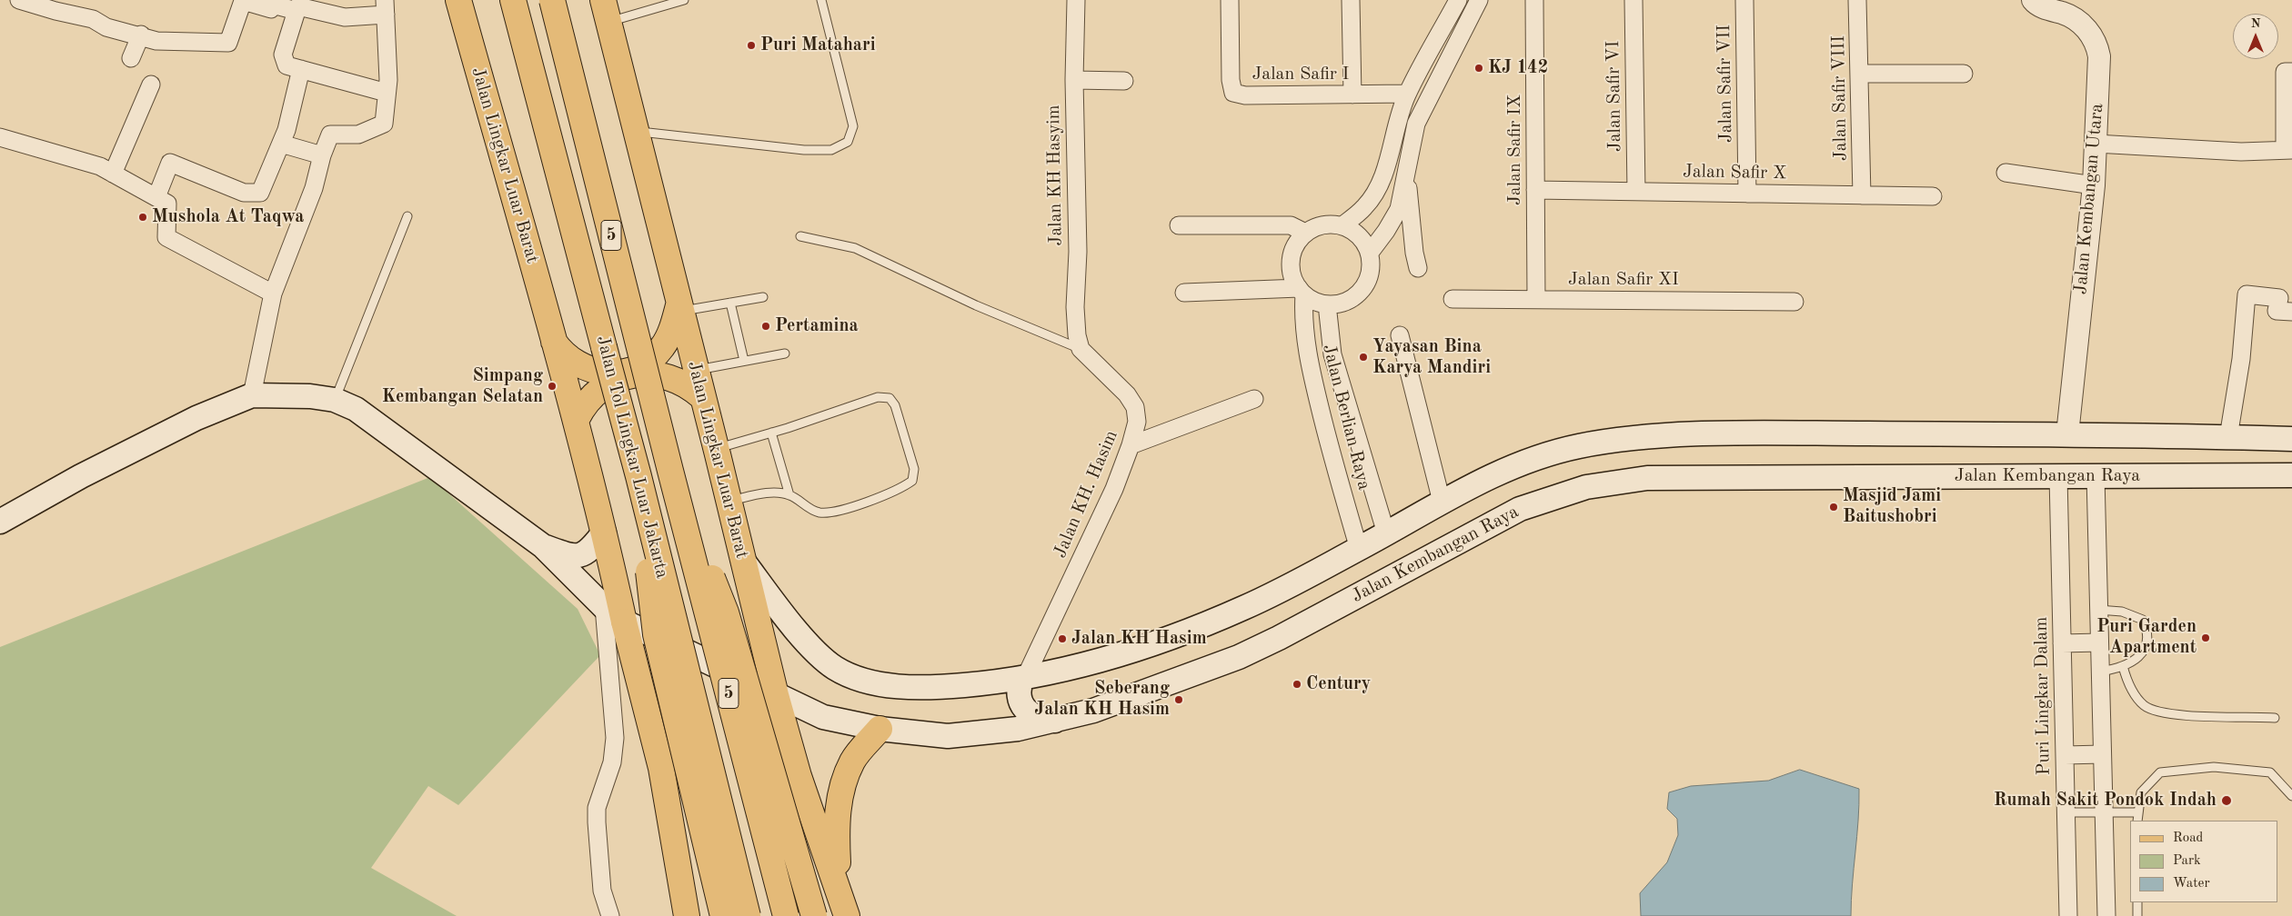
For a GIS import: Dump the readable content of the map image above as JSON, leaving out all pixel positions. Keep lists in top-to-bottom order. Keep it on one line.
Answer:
{"streets":{"main road":["Jalan Lingkar Luar Barat","5","Jalan Tol Lingkar Luar Jakarta","Jalan Kembangan Raya"],"street":["Jalan Safir I","Jalan Safir VII","Jalan Safir VI","Jalan Safir VIII","Jalan Safir IX","Jalan Safir X","Jalan KH Hasyim","Jalan Kembangan Utara","Jalan Safir XI","Jalan Berlian Raya","Jalan KH. Hasim","Puri Lingkar Dalam"]},"crossings":[["Jalan Safir VII","Jalan Safir X"],["Jalan Safir VI","Jalan Safir X"],["Jalan Safir VIII","Jalan Safir X"],["Jalan Safir IX","Jalan Safir X"],["Jalan Safir IX","Jalan Safir XI"],["Jalan Lingkar Luar Barat","Jalan Kembangan Raya"],["Jalan KH Hasyim","Jalan KH. Hasim"],["Jalan Kembangan Raya","Puri Lingkar Dalam"]],"places":["Puri Matahari","KJ 142","Mushola At Taqwa","Pertamina","Yayasan Bina Karya Mandiri","Simpang Kembangan Selatan","Masjid Jami Baitushobri","Puri Garden Apartment","Jalan KH Hasim","Century","Seberang Jalan KH Hasim","Rumah Sakit Pondok Indah"],"legend":["Road","Park","Water"],"north":"top"}
